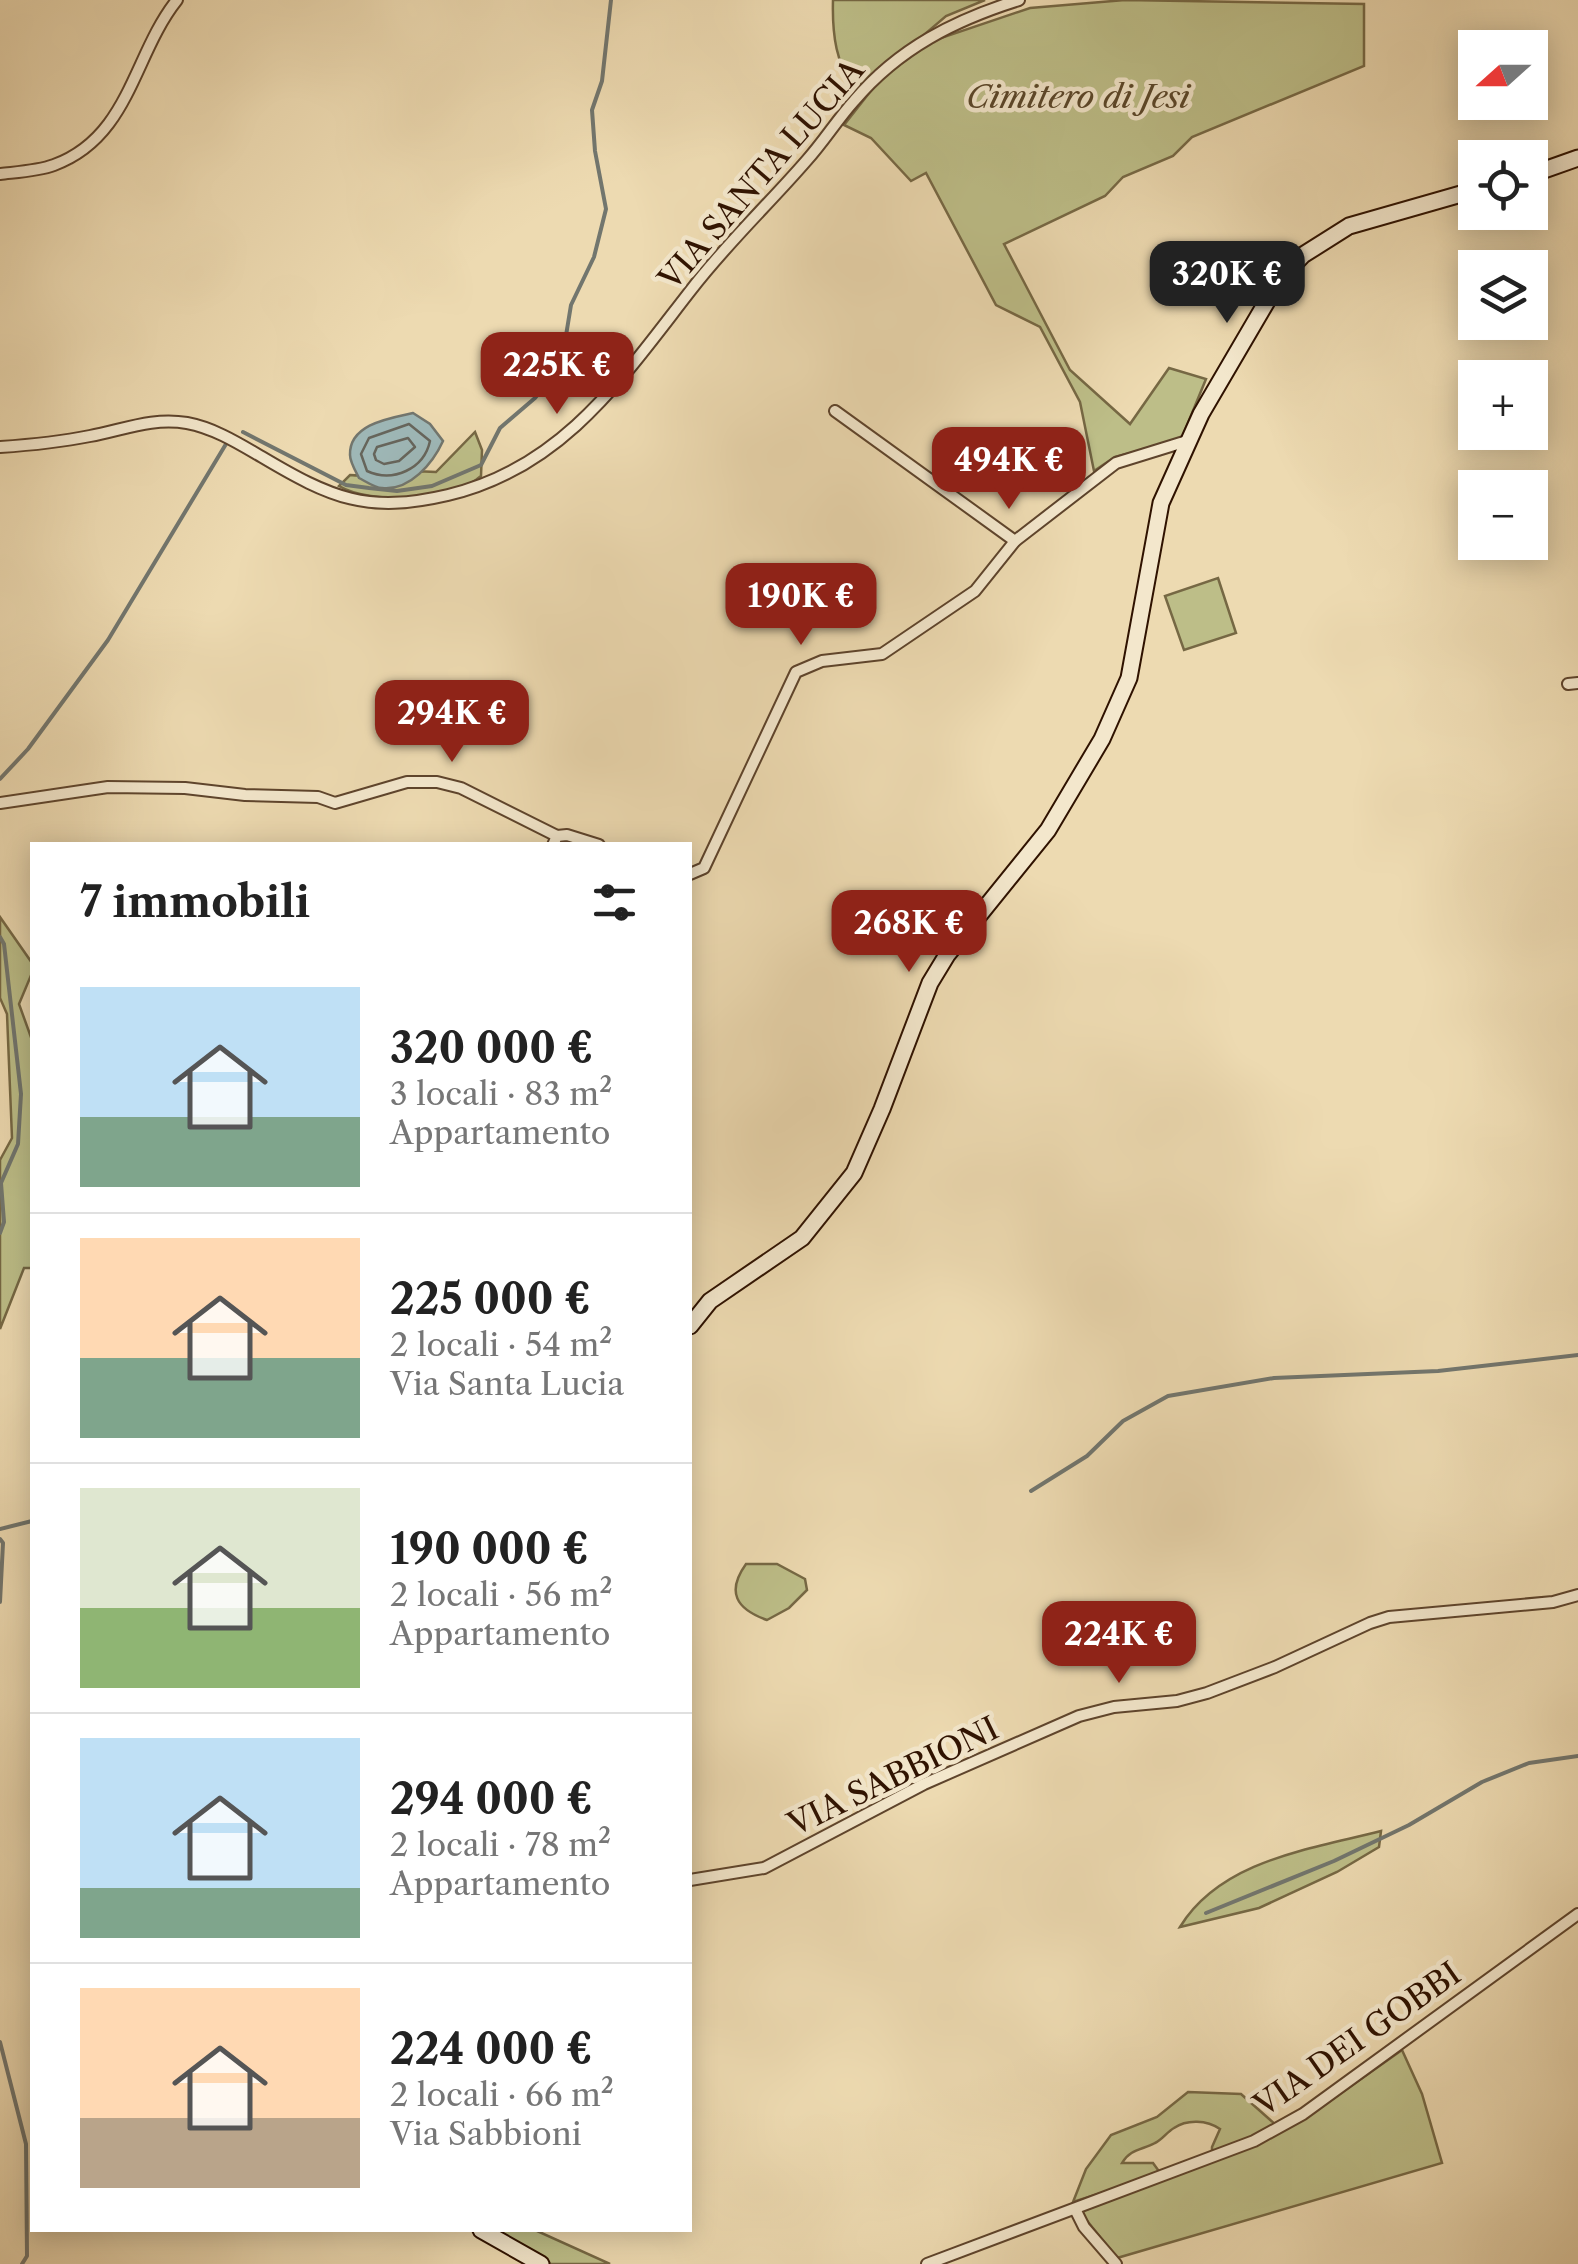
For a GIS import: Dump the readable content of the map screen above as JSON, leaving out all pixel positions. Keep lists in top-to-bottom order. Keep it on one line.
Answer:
{"streets":{"street":["VIA SANTA LUCIA","VIA SABBIONI","VIA DEI GOBBI"]},"parks":["Cimitero di Jesi"],"north":"left","page":{"map_buttons":["+","−"],"price":["320K €","225K €","494K €","190K €","294K €","268K €","224K €"],"heading":"7 immobili","list":[{"name":"320 000 €","note":"3 locali · 83 m² · Appartamento"},{"name":"225 000 €","note":"2 locali · 54 m² · Via Santa Lucia"},{"name":"190 000 €","note":"2 locali · 56 m² · Appartamento"},{"name":"294 000 €","note":"2 locali · 78 m² · Appartamento"},{"name":"224 000 €","note":"2 locali · 66 m² · Via Sabbioni"}]}}
